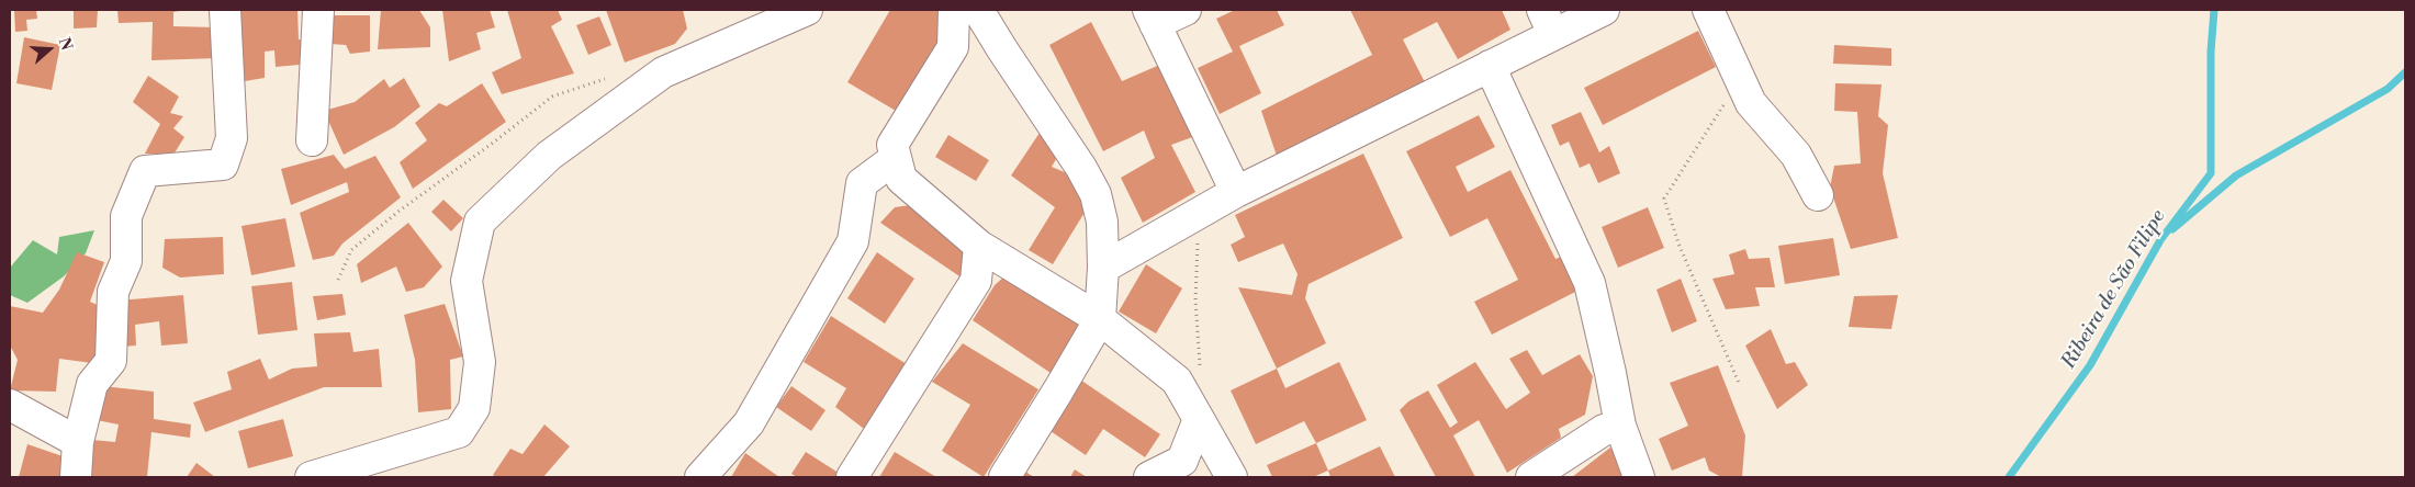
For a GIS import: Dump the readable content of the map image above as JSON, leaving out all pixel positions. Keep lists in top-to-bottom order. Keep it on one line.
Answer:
{"water":["Ribeira de São Filipe"],"north":"right"}
